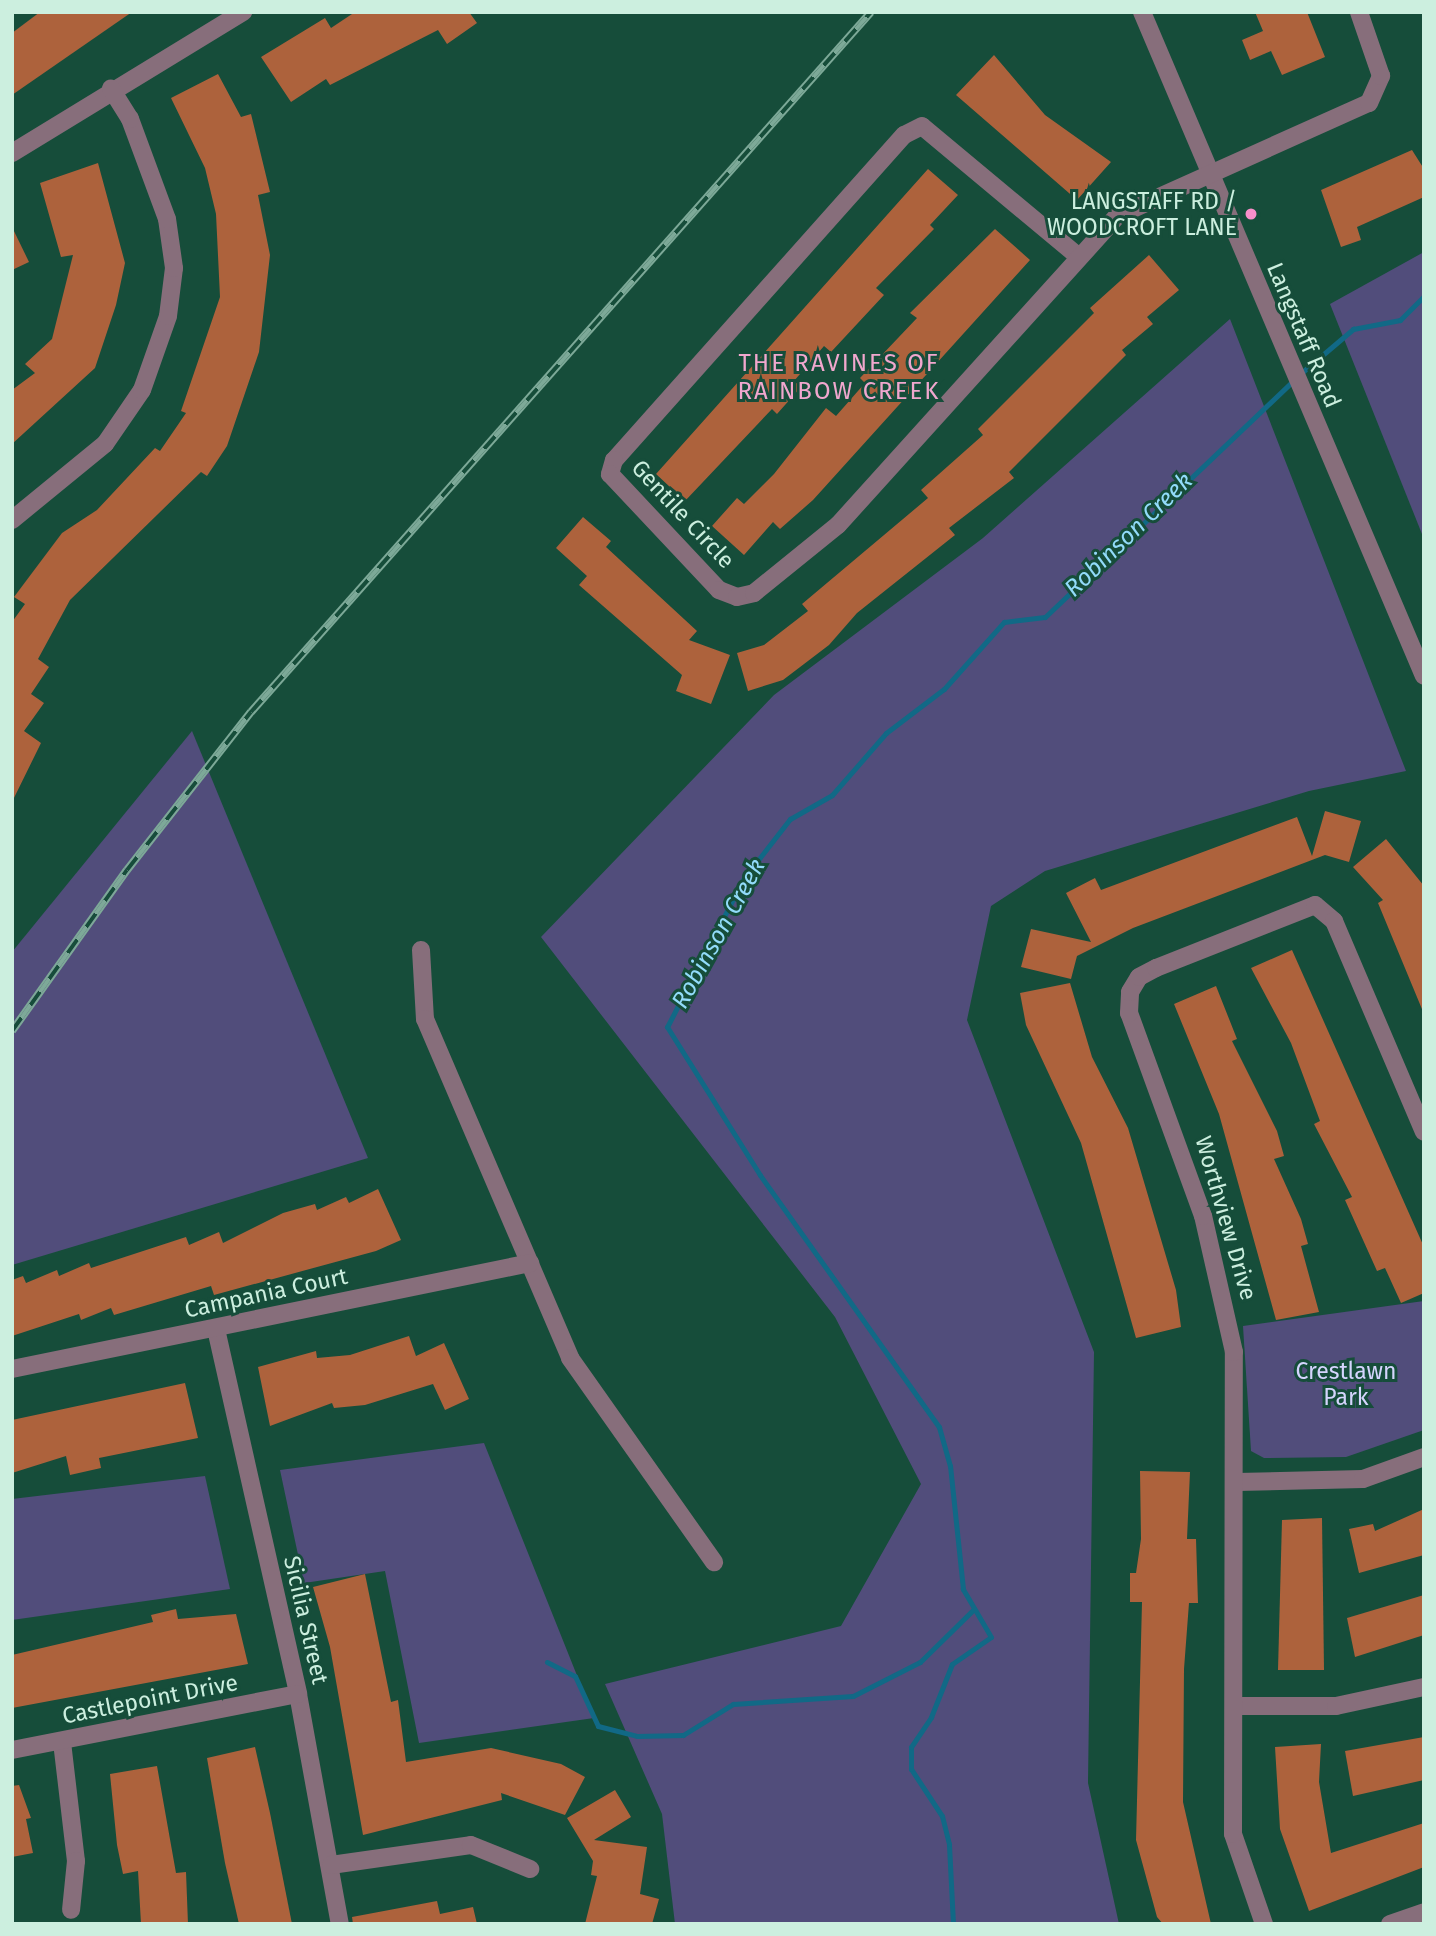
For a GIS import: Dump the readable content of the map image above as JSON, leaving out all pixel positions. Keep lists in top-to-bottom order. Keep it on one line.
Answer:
{"streets":{"street":["Langstaff Road","Gentile Circle","Worthview Drive","Campania Court","Sicilia Street","Castlepoint Drive"]},"crossings":[["Langstaff Road","Gentile Circle"],["Campania Court","Sicilia Street"],["Sicilia Street","Castlepoint Drive"]],"districts":["THE RAVINES OF RAINBOW CREEK"],"water":["Robinson Creek"],"parks":["Crestlawn Park"],"places":["LANGSTAFF RD / WOODCROFT LANE"]}
